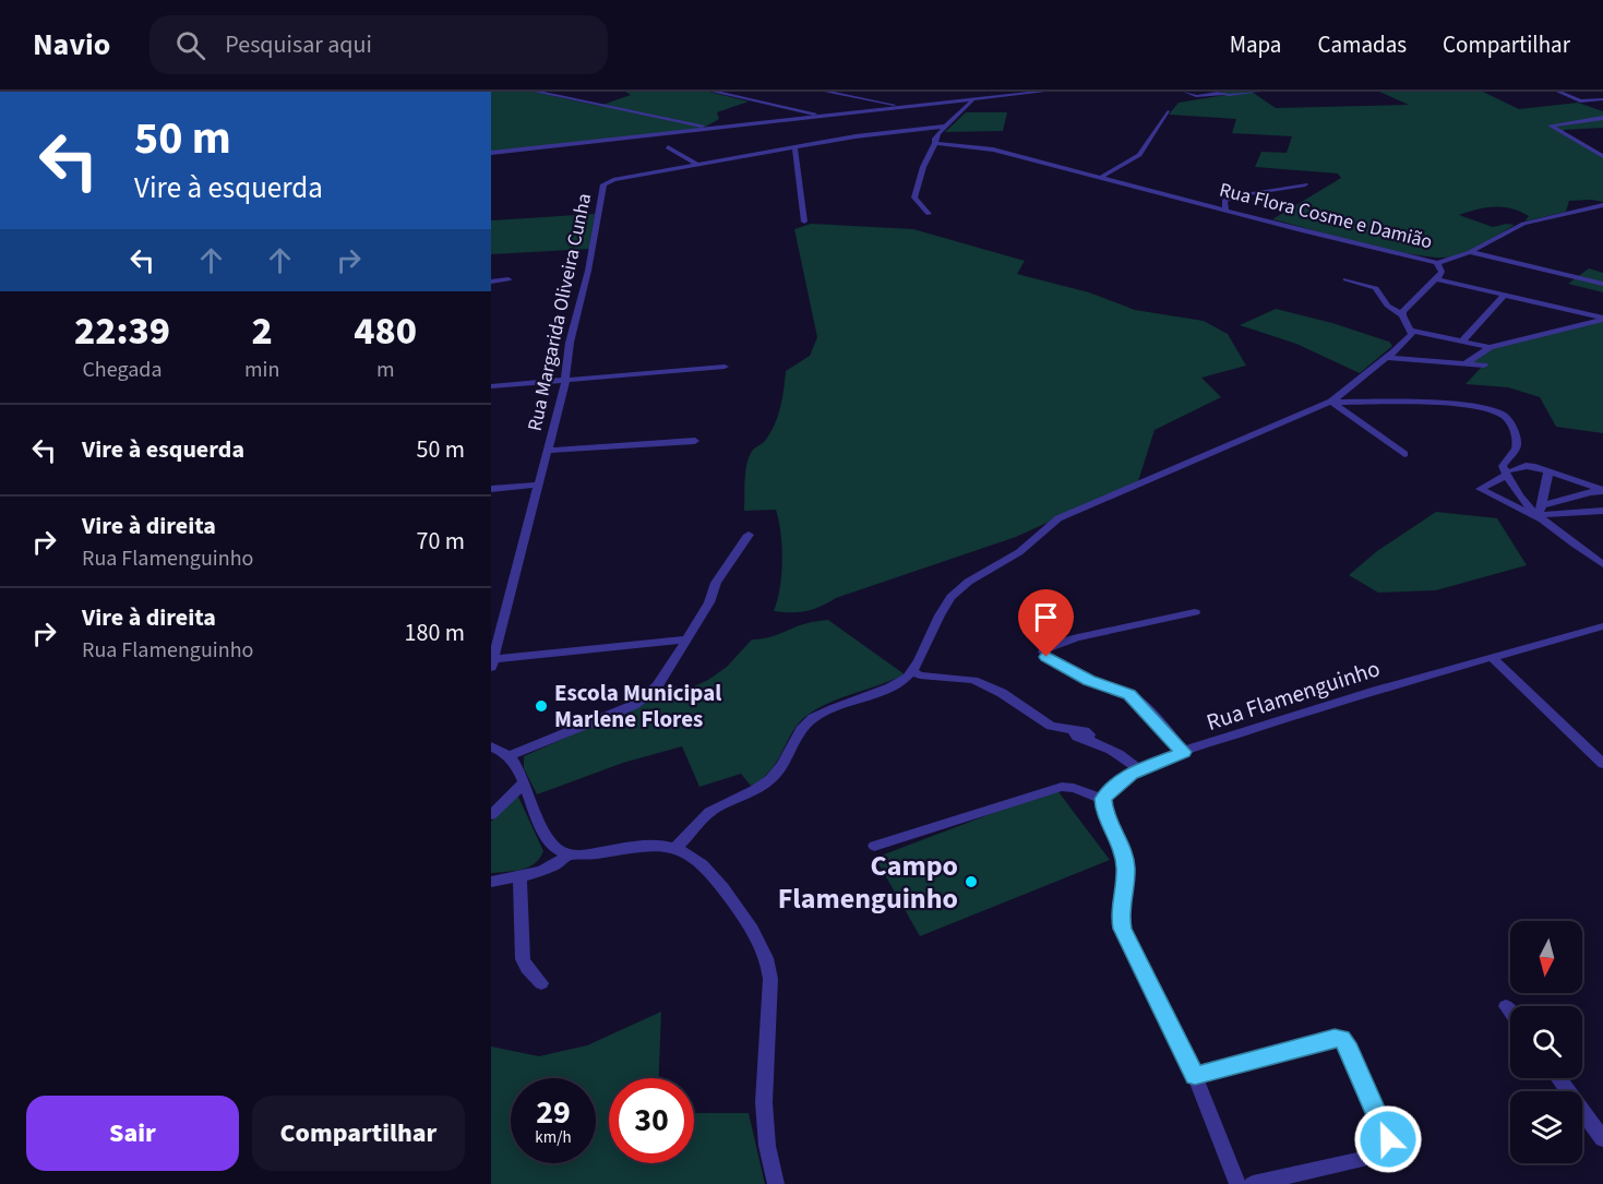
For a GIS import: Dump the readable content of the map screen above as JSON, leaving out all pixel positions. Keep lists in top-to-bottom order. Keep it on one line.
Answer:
{"streets":{"street":["Rua Flora Cosme e Damião","Rua Margarida Oliveira Cunha","Rua Flamenguinho"]},"places":["Escola Municipal Marlene Flores","Campo Flamenguinho"],"north":"bottom","page":{"header":"Navio","search":"Pesquisar aqui","nav":["Mapa","Camadas","Compartilhar"],"turn":["50 m","Vire à esquerda"],"eta":["22:39","Chegada","2","min","480","m"],"list":[{"name":"Vire à esquerda","value":"50 m"},{"name":"Vire à direita","note":"Rua Flamenguinho","value":"70 m"},{"name":"Vire à direita","note":"Rua Flamenguinho","value":"180 m"}],"speed":"29 km/h","limit":"30","buttons":["Sair","Compartilhar"]}}
